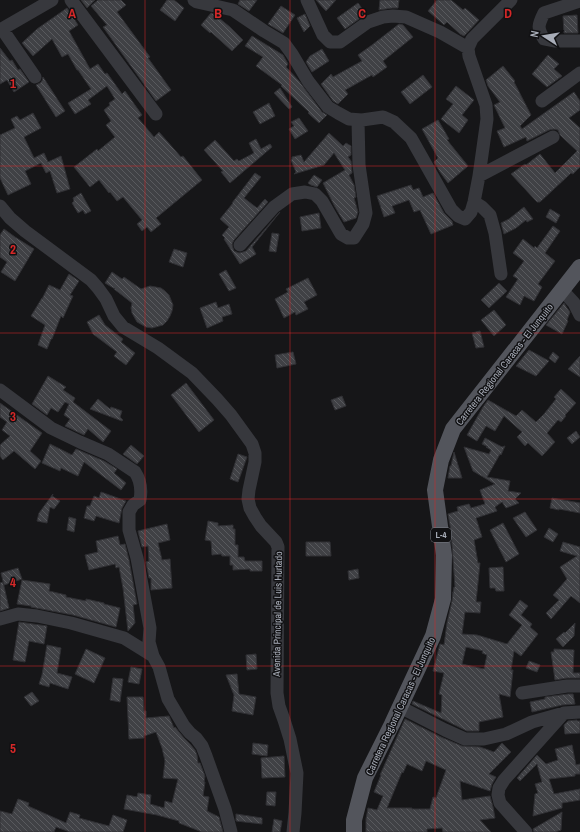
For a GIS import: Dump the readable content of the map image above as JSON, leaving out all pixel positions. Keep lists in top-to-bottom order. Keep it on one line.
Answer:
{"streets":{"main road":["Carretera Regional Caracas - El Junquito","L-4"],"street":["Avenida Principal de Luis Hurtado"]},"north":"left","grid":{"columns":["A","B","C","D"],"rows":["1","2","3","4","5"]}}
